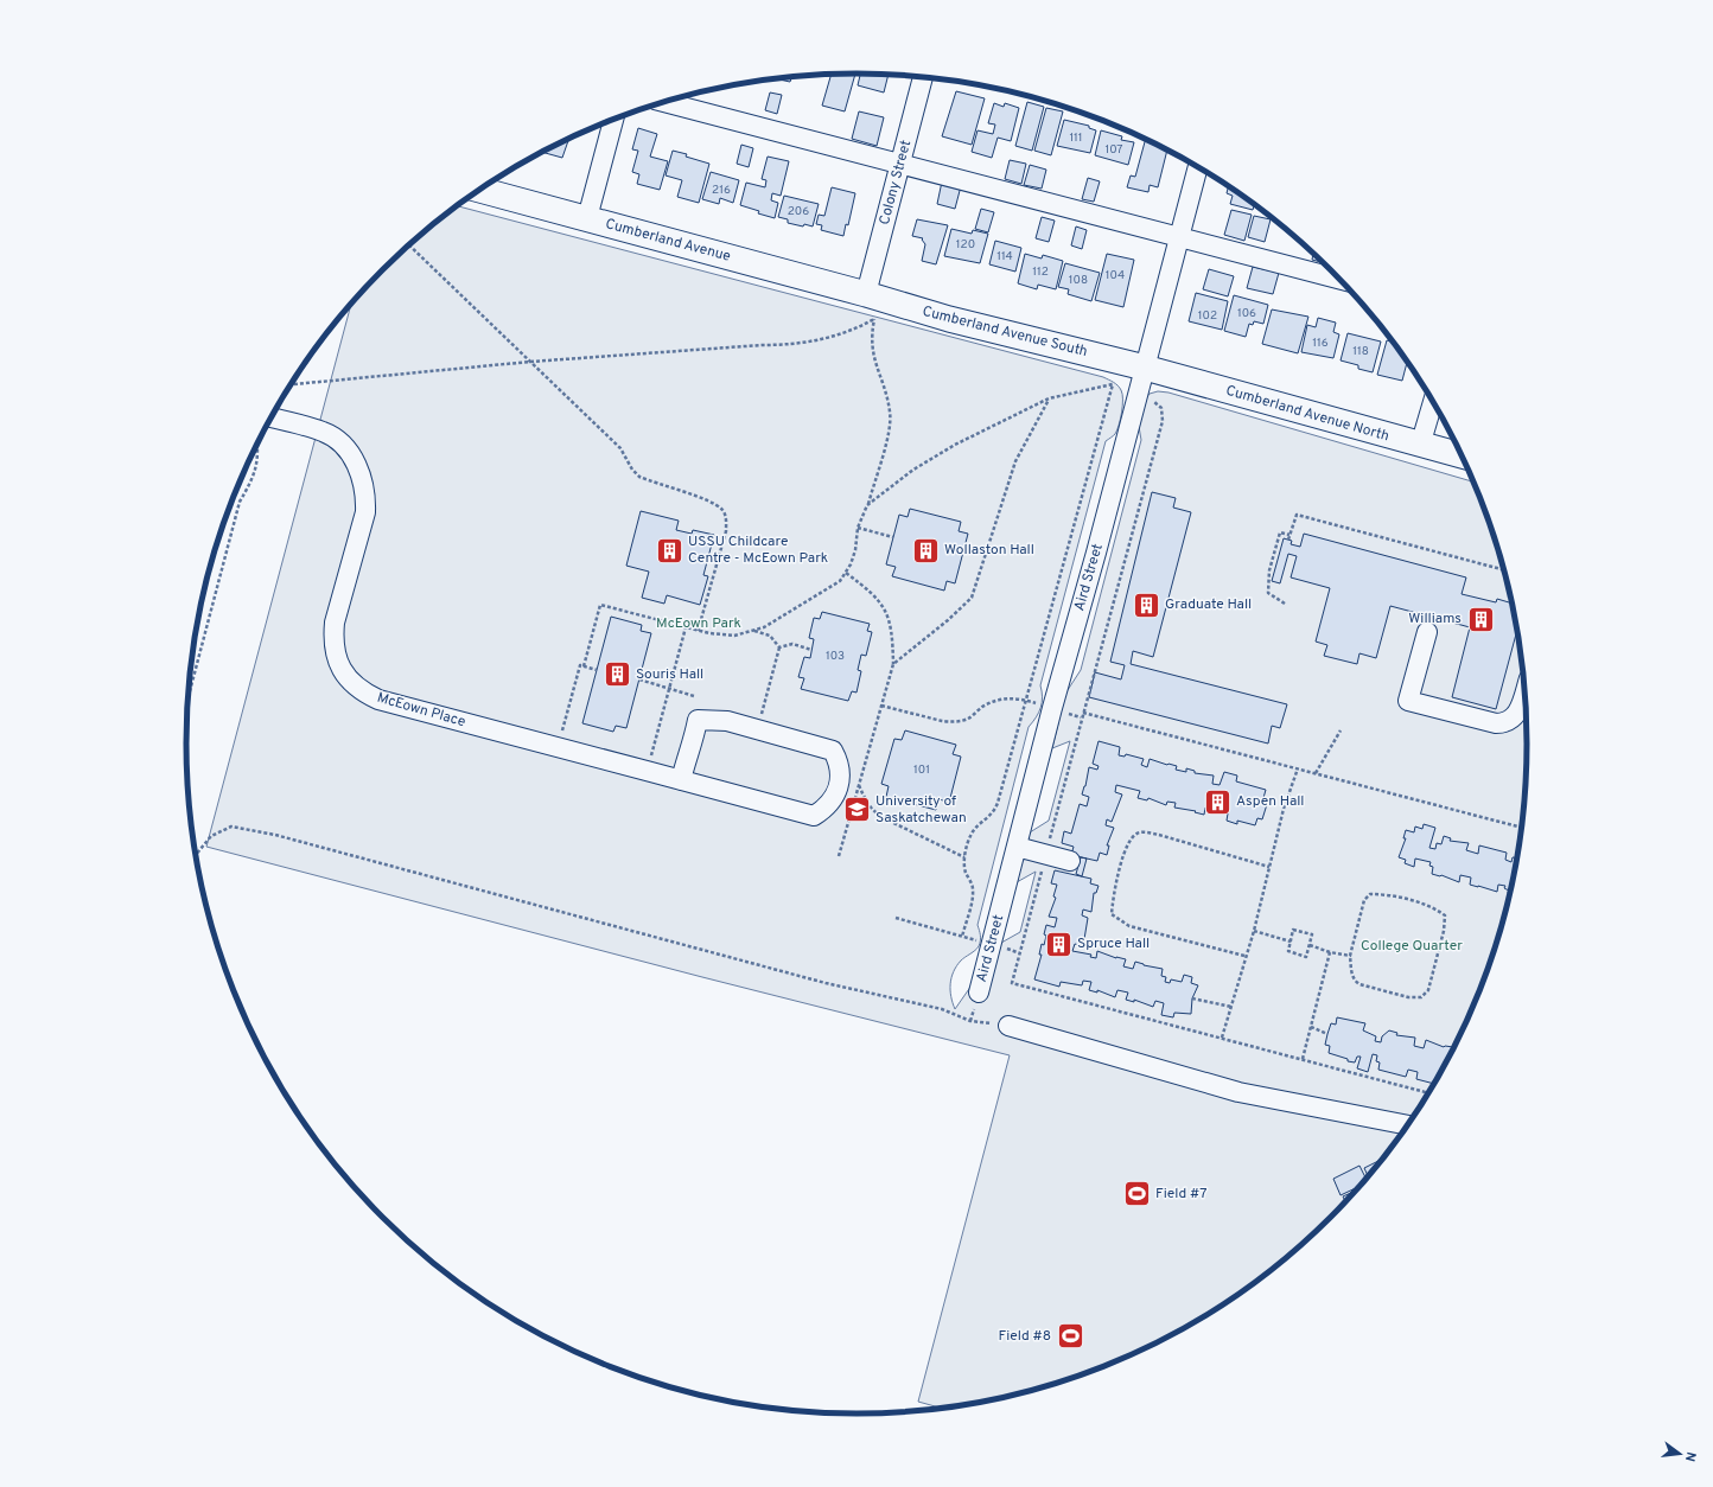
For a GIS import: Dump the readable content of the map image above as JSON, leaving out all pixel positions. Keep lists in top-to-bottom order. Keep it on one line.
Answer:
{"streets":{"main road":["Cumberland Avenue","Cumberland Avenue South","Cumberland Avenue North"],"street":["Colony Street","Aird Street","McEown Place"]},"crossings":[["Colony Street","Cumberland Avenue"],["Colony Street","Cumberland Avenue South"],["Cumberland Avenue","Cumberland Avenue South"],["Cumberland Avenue South","Cumberland Avenue North"],["Cumberland Avenue South","Aird Street"],["Cumberland Avenue North","Aird Street"]],"parks":["McEown Park","College Quarter"],"places":{"building":["USSU Childcare Centre - McEown Park","Wollaston Hall","Graduate Hall","Williams","Souris Hall","Aspen Hall","Spruce Hall"],"school or university":["University of Saskatchewan"],"sports":["Field #7","Field #8"]},"house_numbers":["111","107","216","206","120","114","112","104","108","106","102","116","118","103","101"],"north":"right"}
